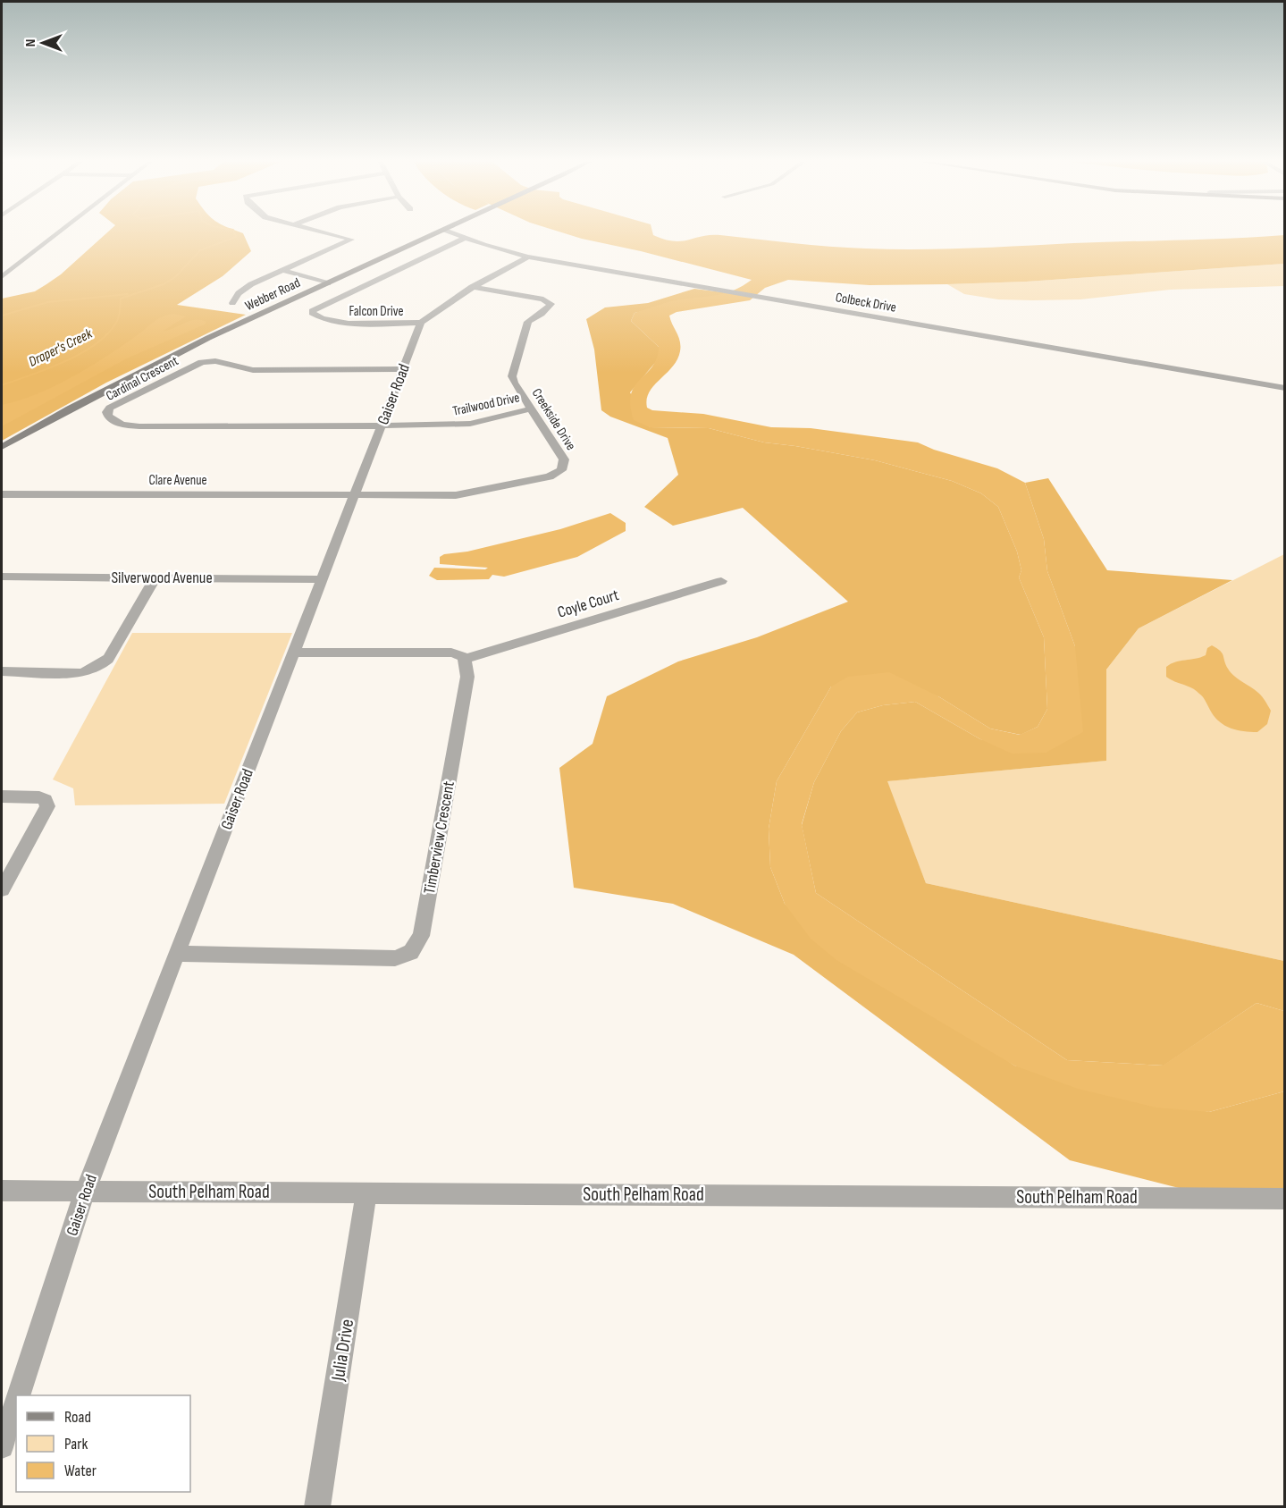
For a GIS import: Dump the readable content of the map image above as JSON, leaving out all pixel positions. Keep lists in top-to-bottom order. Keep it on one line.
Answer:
{"streets":{"main road":["Webber Road"],"street":["Colbeck Drive","Falcon Drive","Cardinal Crescent","Gaiser Road","Trailwood Drive","Creekside Drive","Clare Avenue","Silverwood Avenue","Coyle Court","Timberview Crescent","South Pelham Road","Julia Drive"]},"crossings":[["Colbeck Drive","Falcon Drive"],["Falcon Drive","Gaiser Road"],["Cardinal Crescent","Gaiser Road"],["Cardinal Crescent","Trailwood Drive"],["Gaiser Road","Trailwood Drive"],["Gaiser Road","Creekside Drive"],["Gaiser Road","Clare Avenue"],["Gaiser Road","Silverwood Avenue"],["Gaiser Road","Timberview Crescent"],["Gaiser Road","South Pelham Road"],["Trailwood Drive","Creekside Drive"],["Creekside Drive","Clare Avenue"],["Coyle Court","Timberview Crescent"],["South Pelham Road","Julia Drive"]],"water":["Draper's Creek"],"legend":["Road","Park","Water"],"north":"left"}
